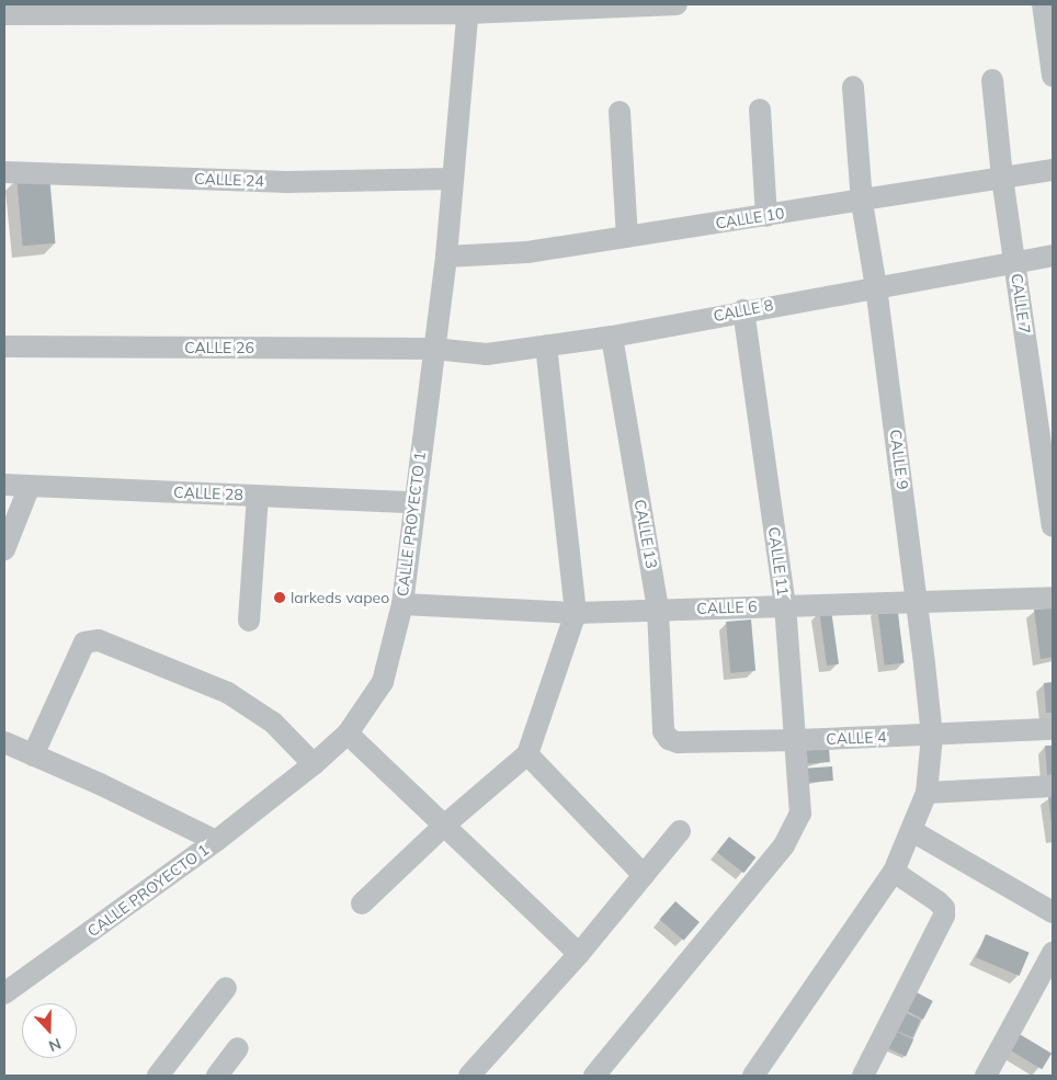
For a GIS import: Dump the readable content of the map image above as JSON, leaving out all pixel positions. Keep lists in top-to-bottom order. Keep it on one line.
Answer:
{"streets":{"street":["CALLE 24","CALLE 10","CALLE 7","CALLE 8","CALLE 26","CALLE 9","CALLE 28","CALLE PROYECTO 1","CALLE 13","CALLE 11","CALLE 6","CALLE 4"]},"crossings":[["CALLE 24","CALLE PROYECTO 1"],["CALLE 10","CALLE 7"],["CALLE 10","CALLE 9"],["CALLE 10","CALLE PROYECTO 1"],["CALLE 7","CALLE 8"],["CALLE 8","CALLE 26"],["CALLE 8","CALLE 9"],["CALLE 8","CALLE PROYECTO 1"],["CALLE 8","CALLE 13"],["CALLE 8","CALLE 11"],["CALLE 26","CALLE PROYECTO 1"],["CALLE 9","CALLE 6"],["CALLE 9","CALLE 4"],["CALLE 28","CALLE PROYECTO 1"],["CALLE PROYECTO 1","CALLE 6"],["CALLE 13","CALLE 6"],["CALLE 13","CALLE 4"],["CALLE 11","CALLE 6"],["CALLE 11","CALLE 4"]],"places":["larkeds vapeo"],"north":"bottom"}
